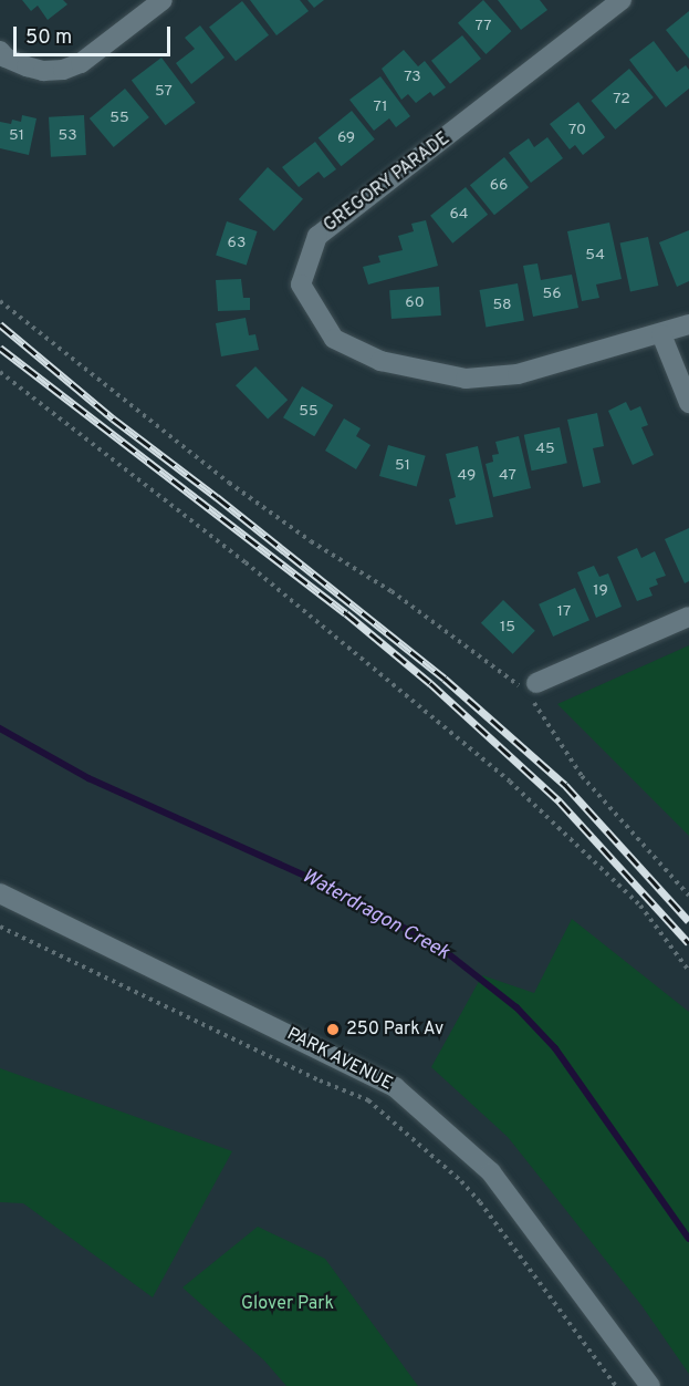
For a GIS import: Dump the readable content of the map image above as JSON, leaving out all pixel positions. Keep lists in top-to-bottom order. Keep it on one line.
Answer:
{"streets":{"street":["GREGORY PARADE","PARK AVENUE"]},"water":["Waterdragon Creek"],"parks":["Glover Park"],"places":["250 Park Av"],"house_numbers":["77","73","57","72","71","55","70","51","53","69","66","64","63","54","56","60","58","55","45","51","49","47","19","17","15"],"scale_bar":"50 m"}
